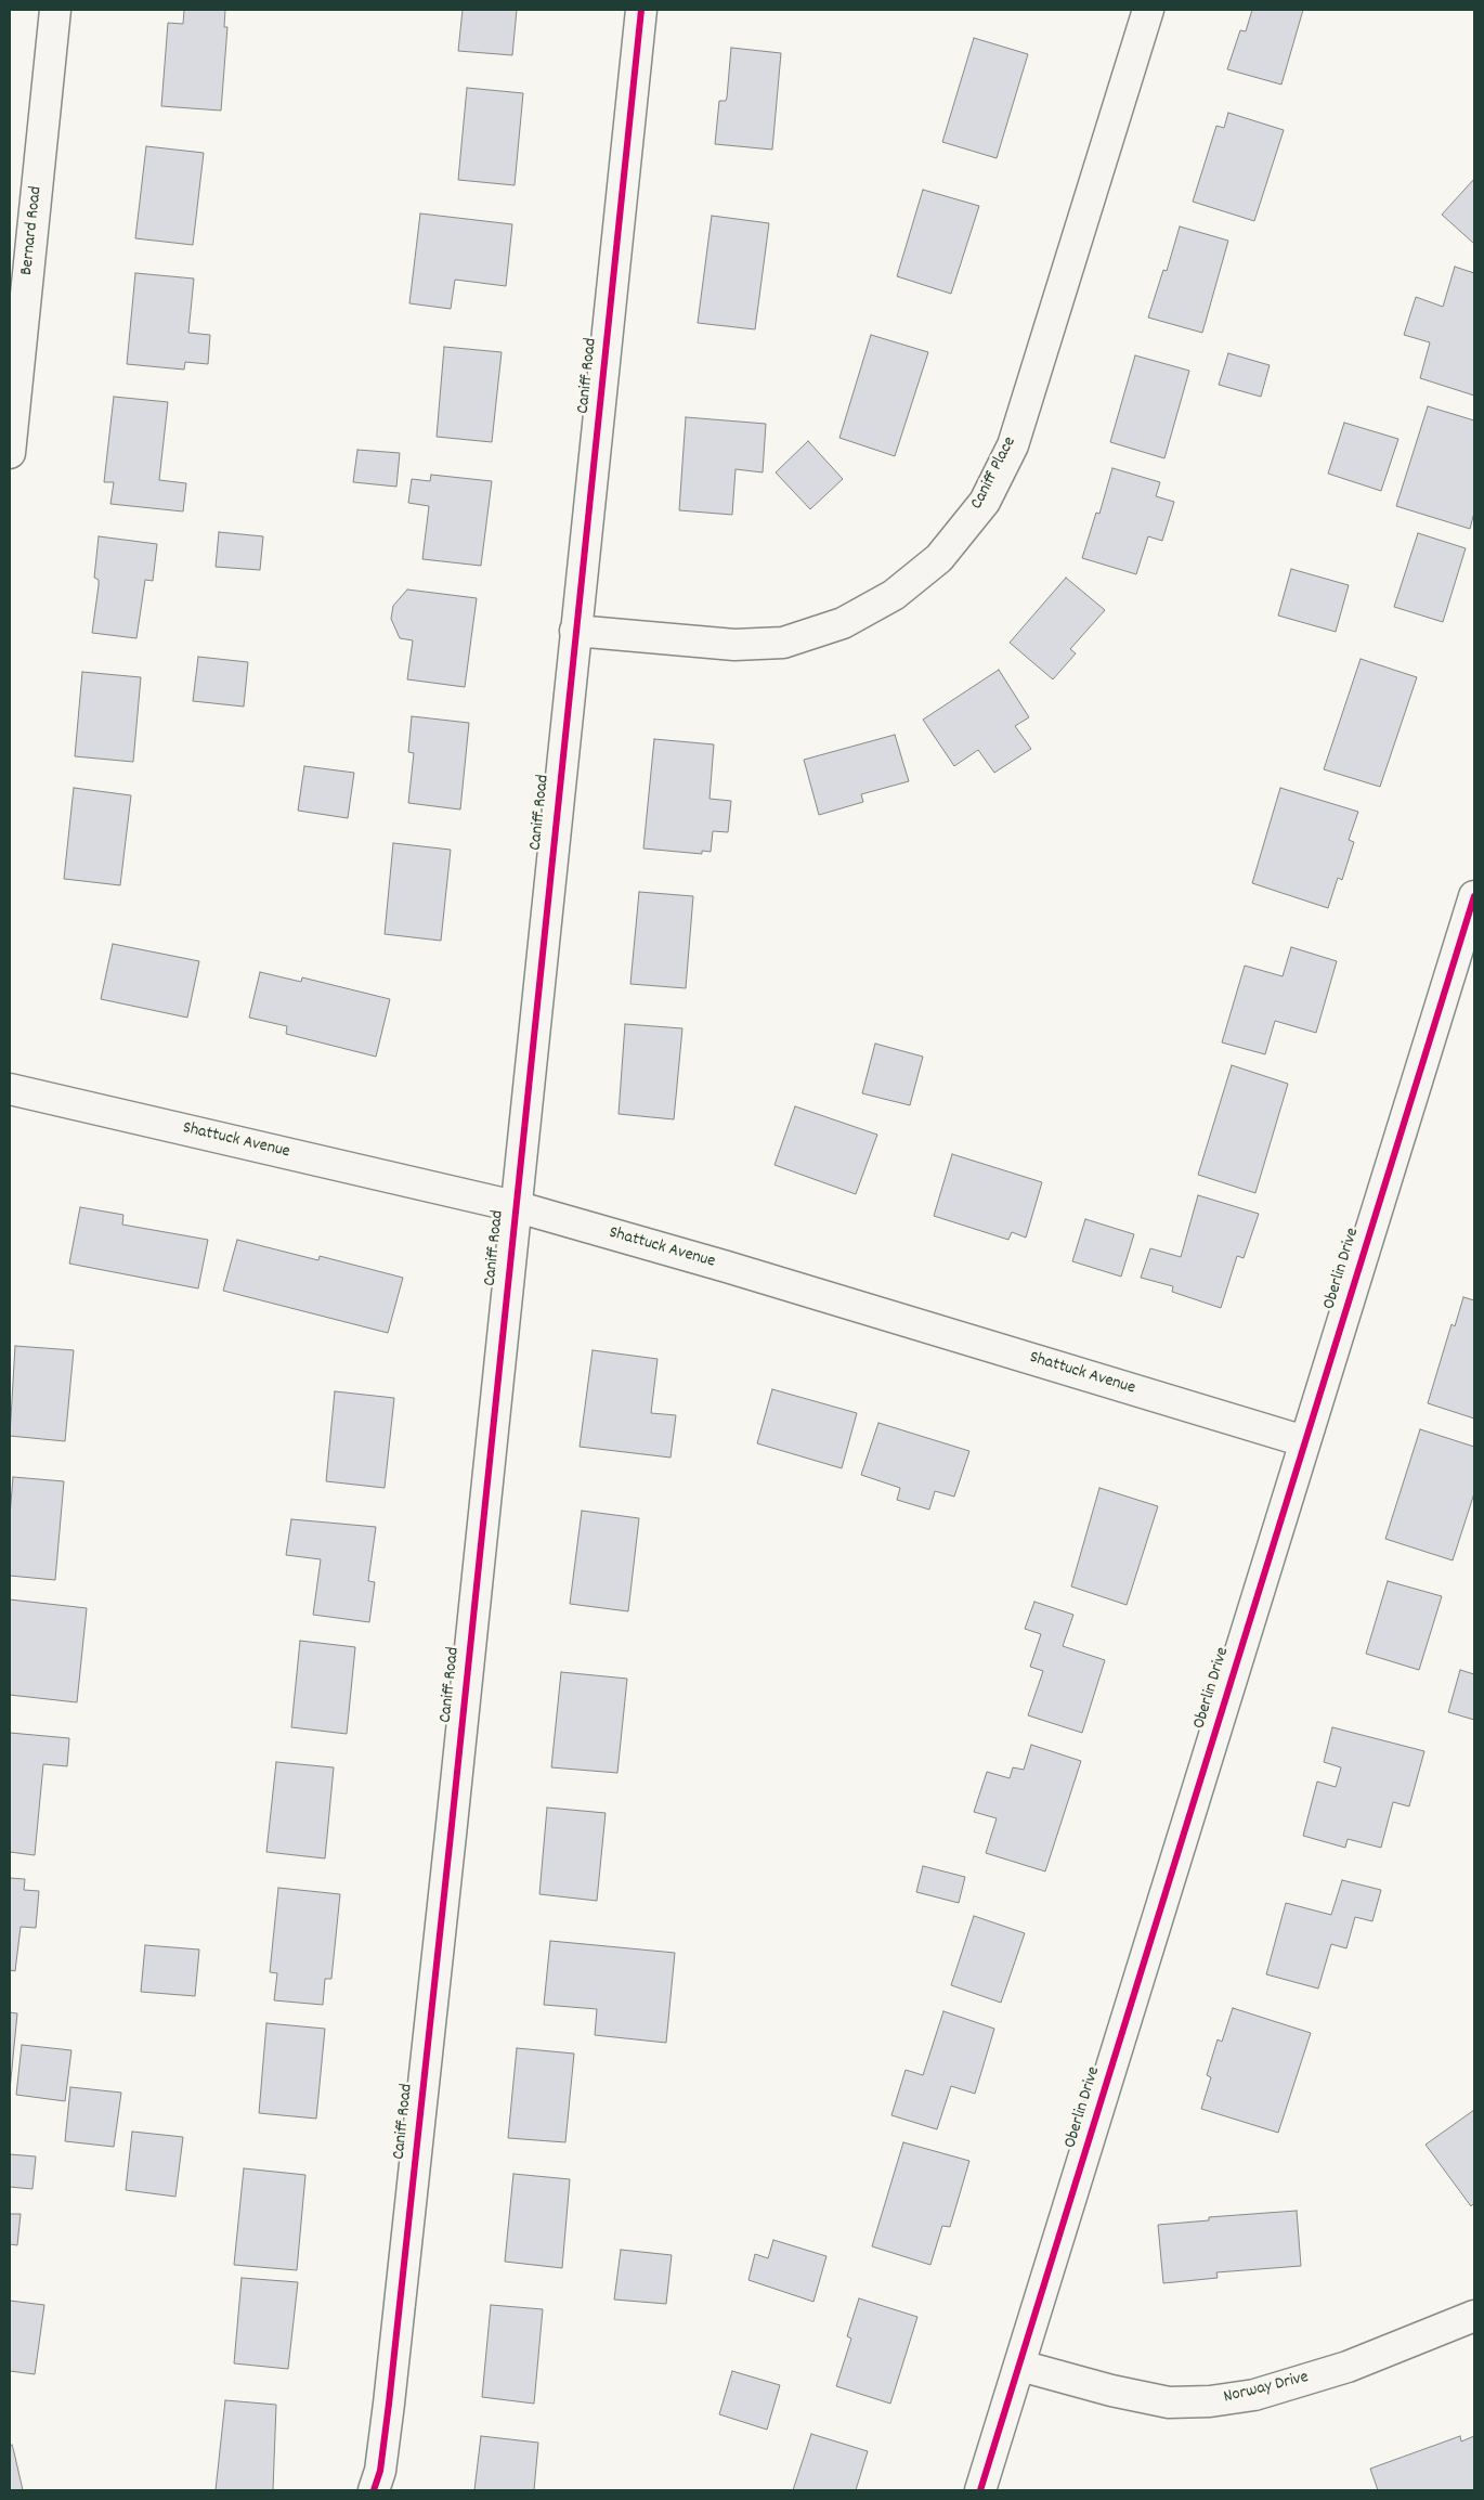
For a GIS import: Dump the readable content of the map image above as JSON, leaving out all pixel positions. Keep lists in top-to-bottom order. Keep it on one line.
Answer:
{"streets":{"street":["Bernard Road","Caniff Road","Caniff Place","Shattuck Avenue","Oberlin Drive","Norway Drive"]},"crossings":[["Caniff Road","Caniff Place"],["Caniff Road","Shattuck Avenue"],["Shattuck Avenue","Oberlin Drive"],["Oberlin Drive","Norway Drive"]]}
